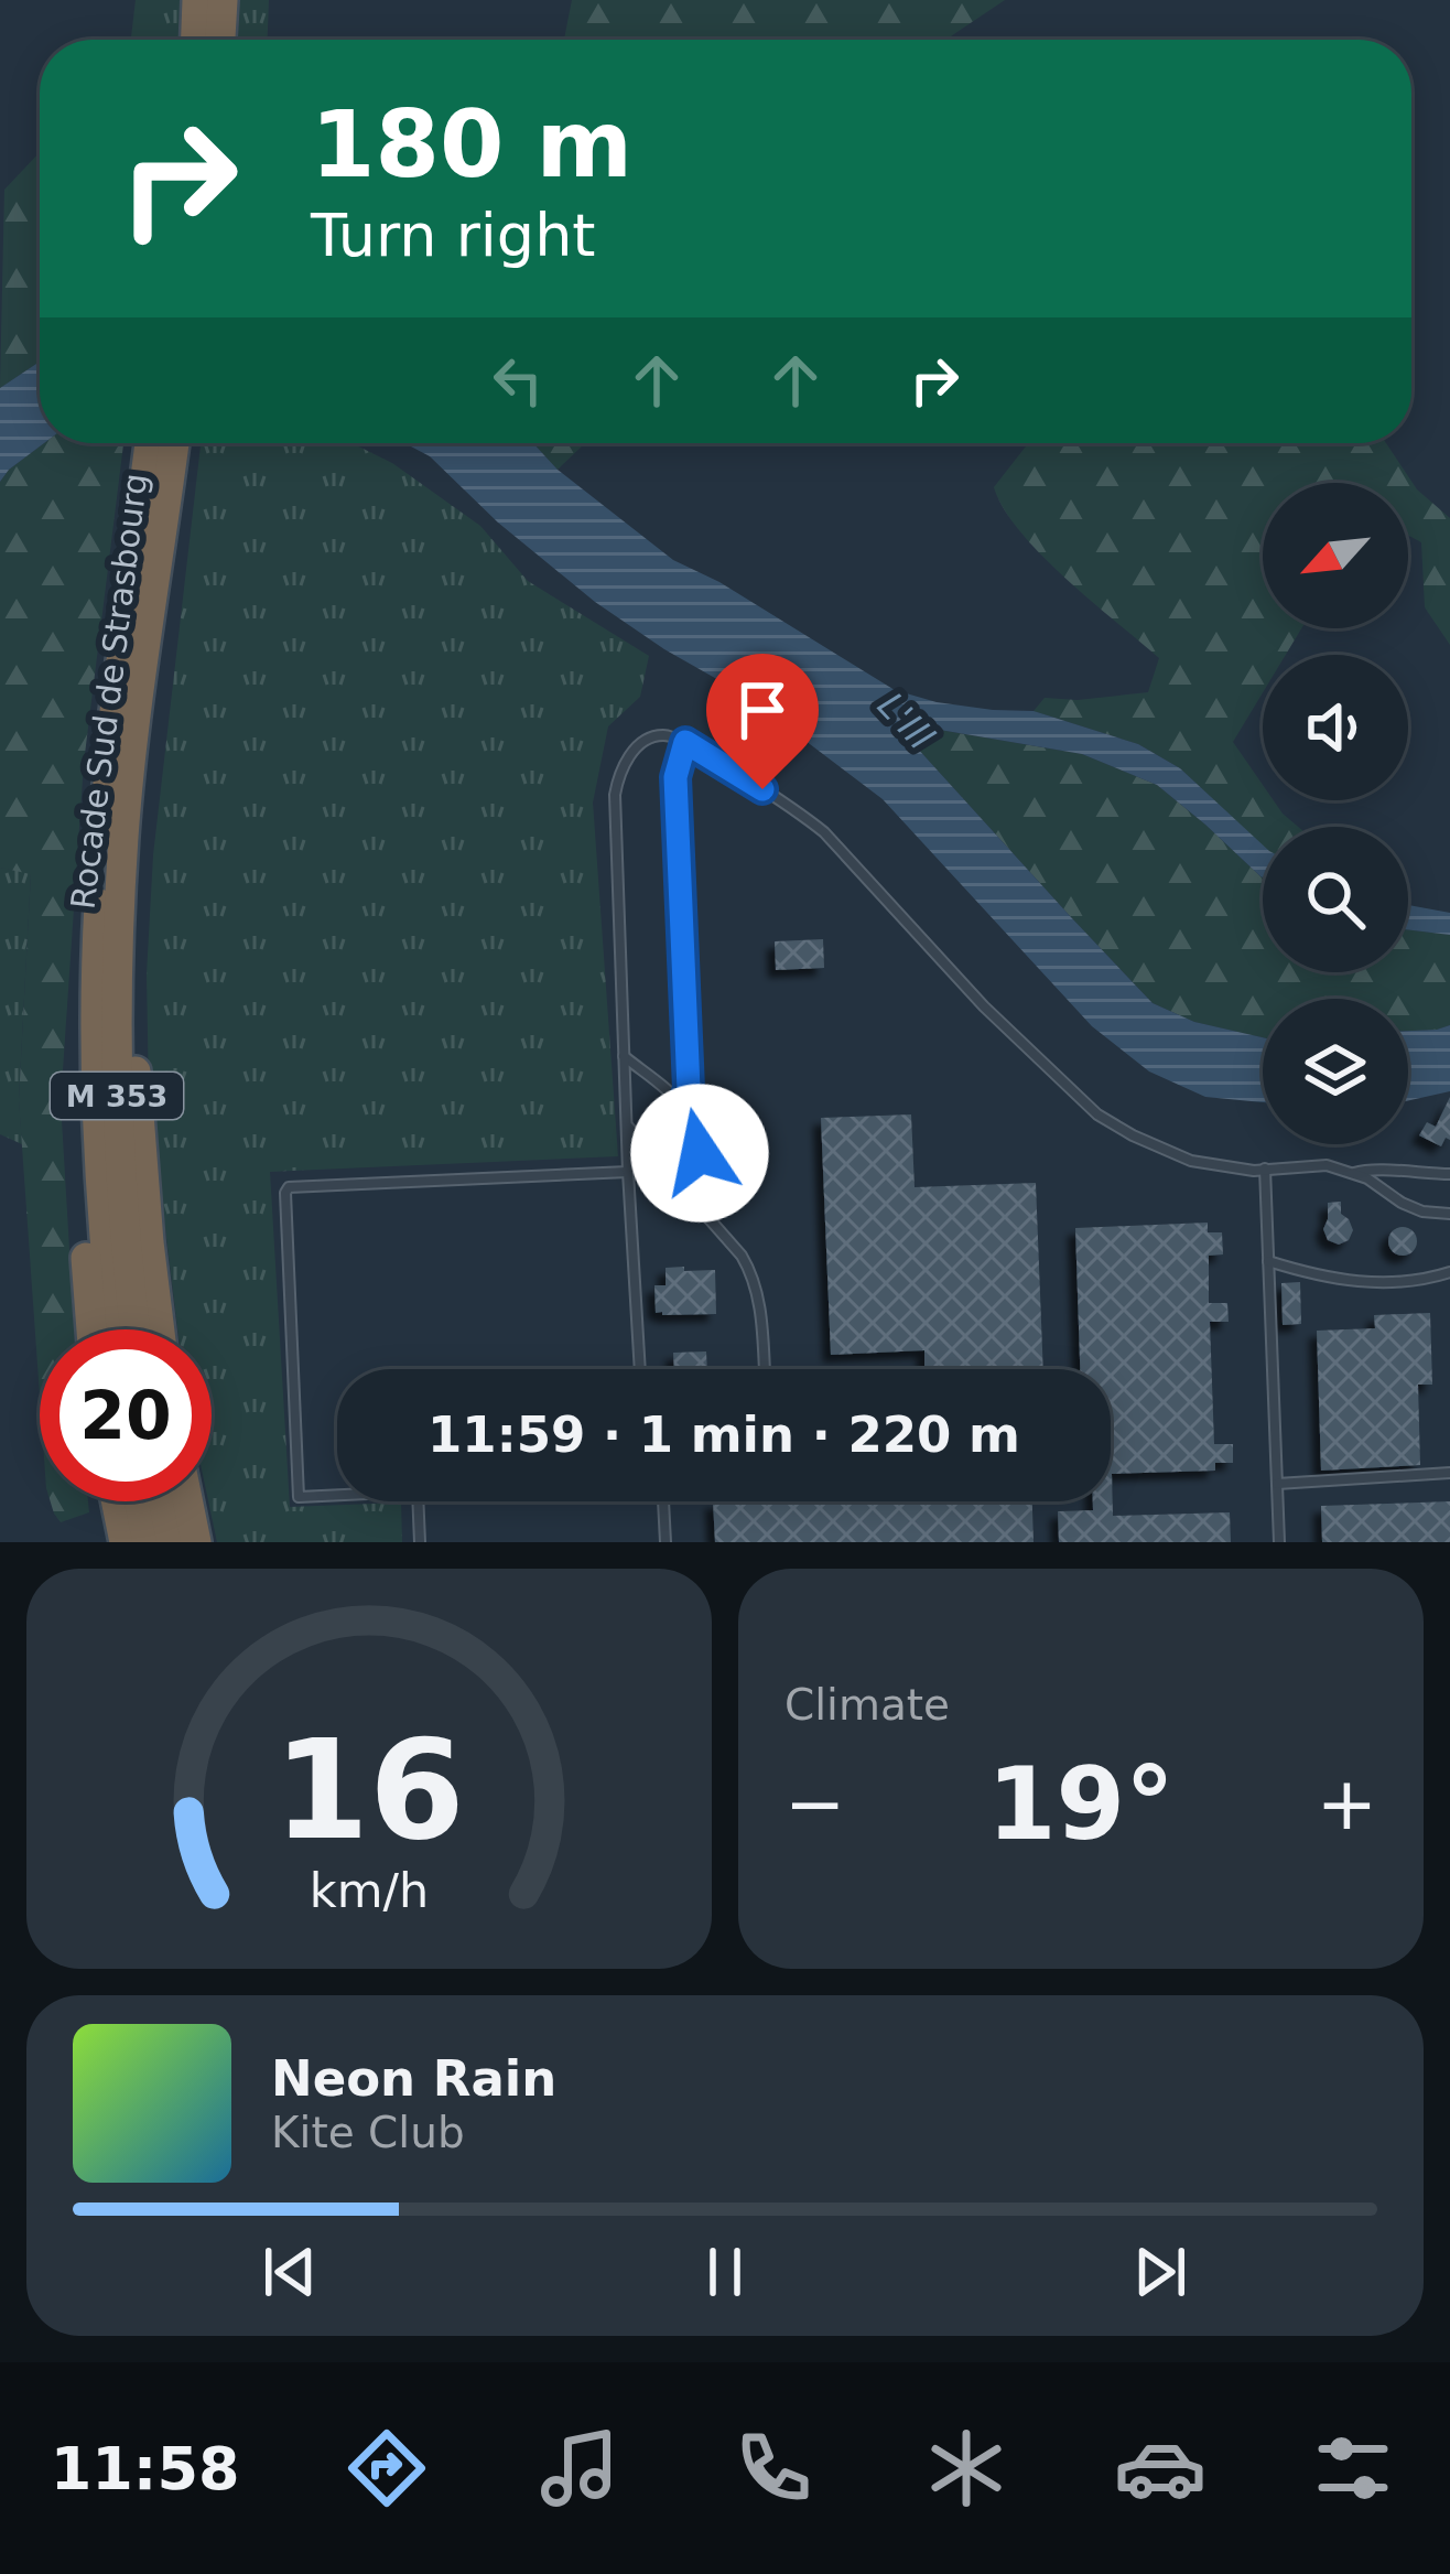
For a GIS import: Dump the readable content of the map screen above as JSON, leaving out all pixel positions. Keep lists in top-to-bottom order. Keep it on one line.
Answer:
{"streets":{"highway":["Rocade Sud de Strasbourg","M 353"]},"water":["L'Ill"],"north":"bottom left","page":{"turn":["180 m","Turn right"],"limit":"20","trip":"11:59 · 1 min · 220 m","tile":"Climate","heat":["−","19°","+"],"song":["Neon Rain","Kite Club"],"tabs":"11:58","gauge":["16","km/h"]}}
